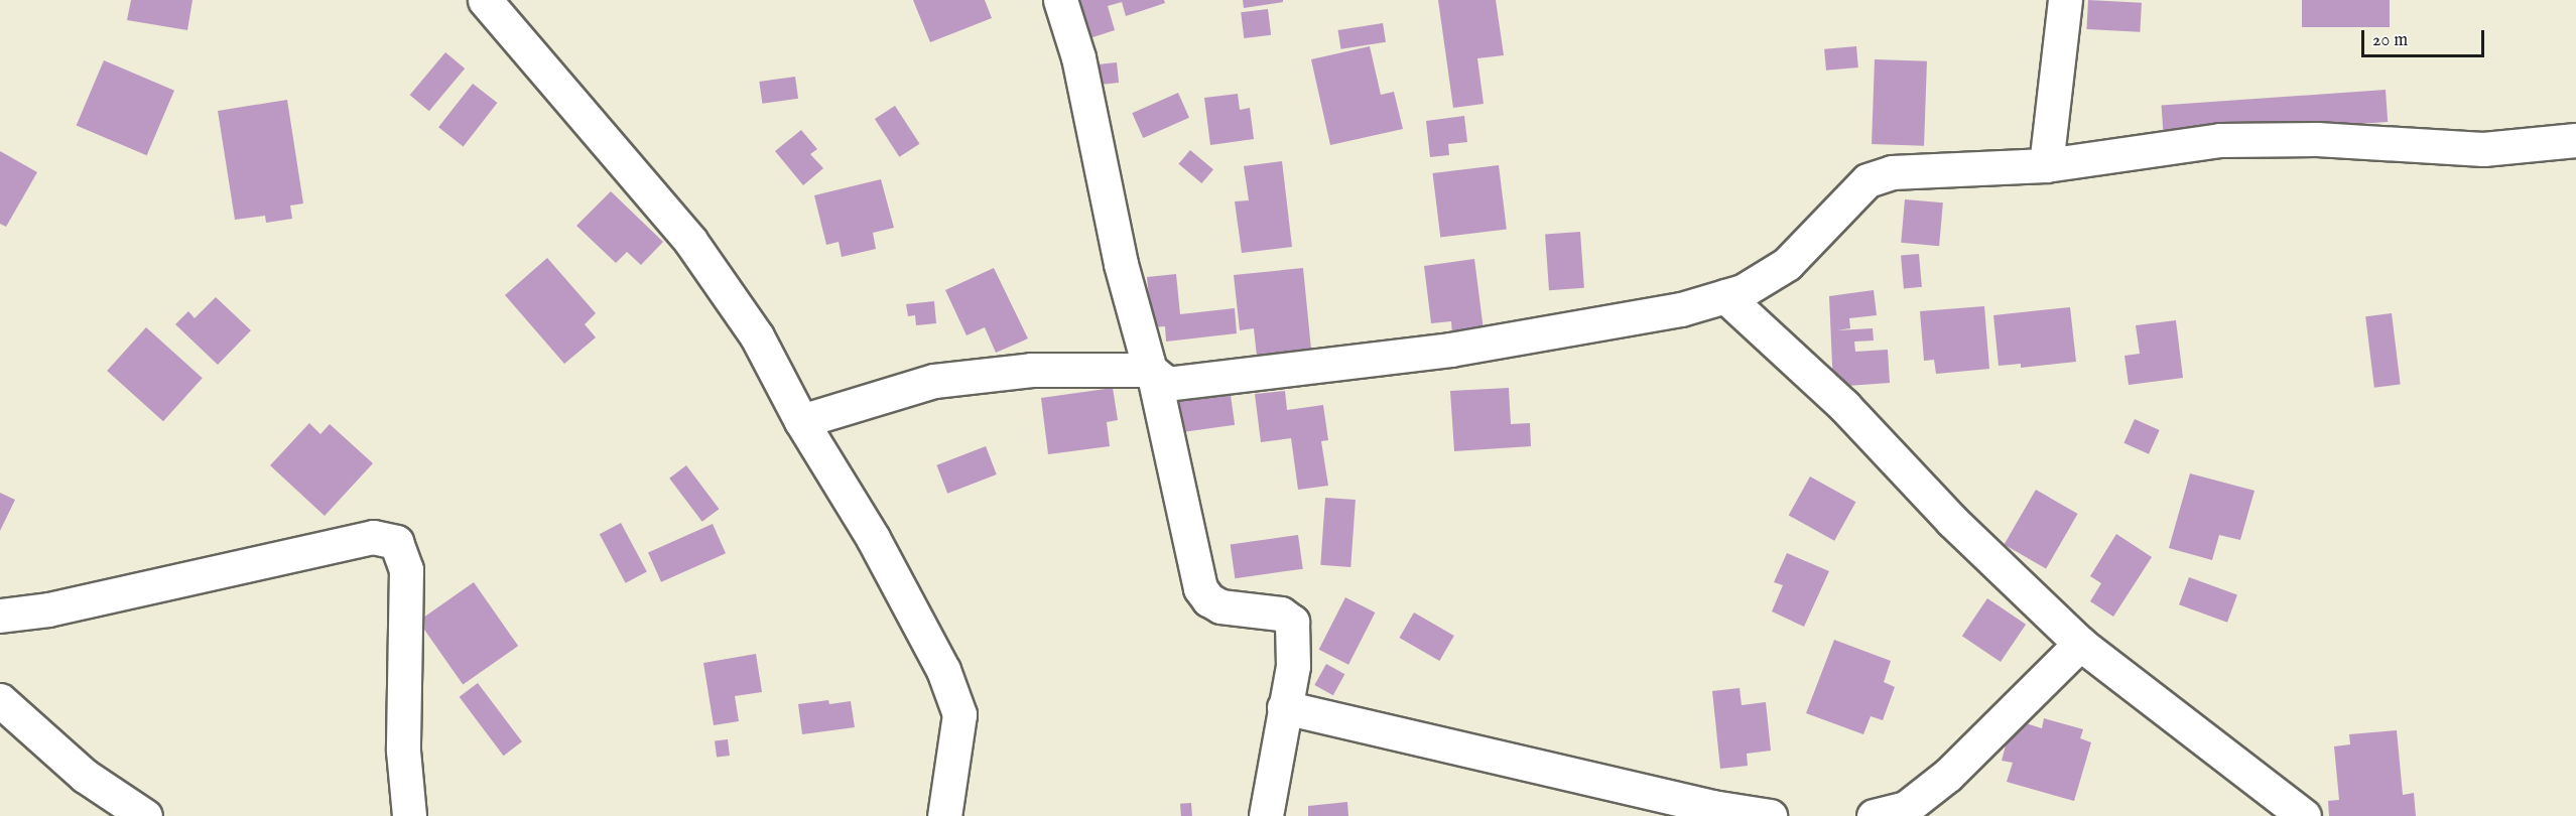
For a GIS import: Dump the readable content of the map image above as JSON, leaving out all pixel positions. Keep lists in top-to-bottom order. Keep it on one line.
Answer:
{"scale_bar":"20 m"}
